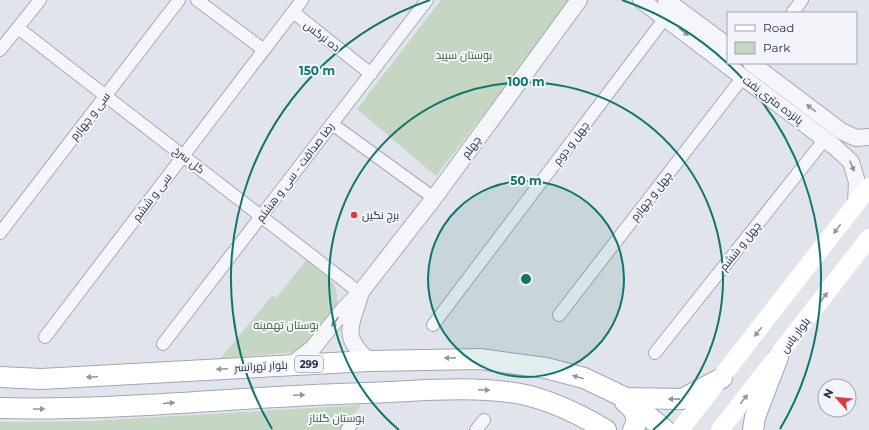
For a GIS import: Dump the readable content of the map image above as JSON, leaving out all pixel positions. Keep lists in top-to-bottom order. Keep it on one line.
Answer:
{"streets":{"main road":["بلوار یاس","299","بلوار تهرانسر"],"street":["ده نرگس","پانزده متری نفت","سی و چهارم","چهل و دوم","چهلم","گل سرخ","رضا صداقت - سی و هشتم","چهل و چهارم","سی و ششم","چهل و ششم"]},"crossings":[["ده نرگس","رضا صداقت - سی و هشتم"],["ده نرگس","سی و ششم"],["پانزده متری نفت","چهل و دوم"],["پانزده متری نفت","چهل و چهارم"],["پانزده متری نفت","چهل و ششم"],["سی و چهارم","گل سرخ"],["چهلم","گل سرخ"],["چهلم","بلوار تهرانسر"],["گل سرخ","رضا صداقت - سی و هشتم"],["گل سرخ","سی و ششم"]],"parks":["بوستان سپید","بوستان تهمینه","بوستان گلناز"],"places":["برج نگین"],"legend":["Road","Park"],"north":"top left","rings":["150 m","100 m","50 m"]}
